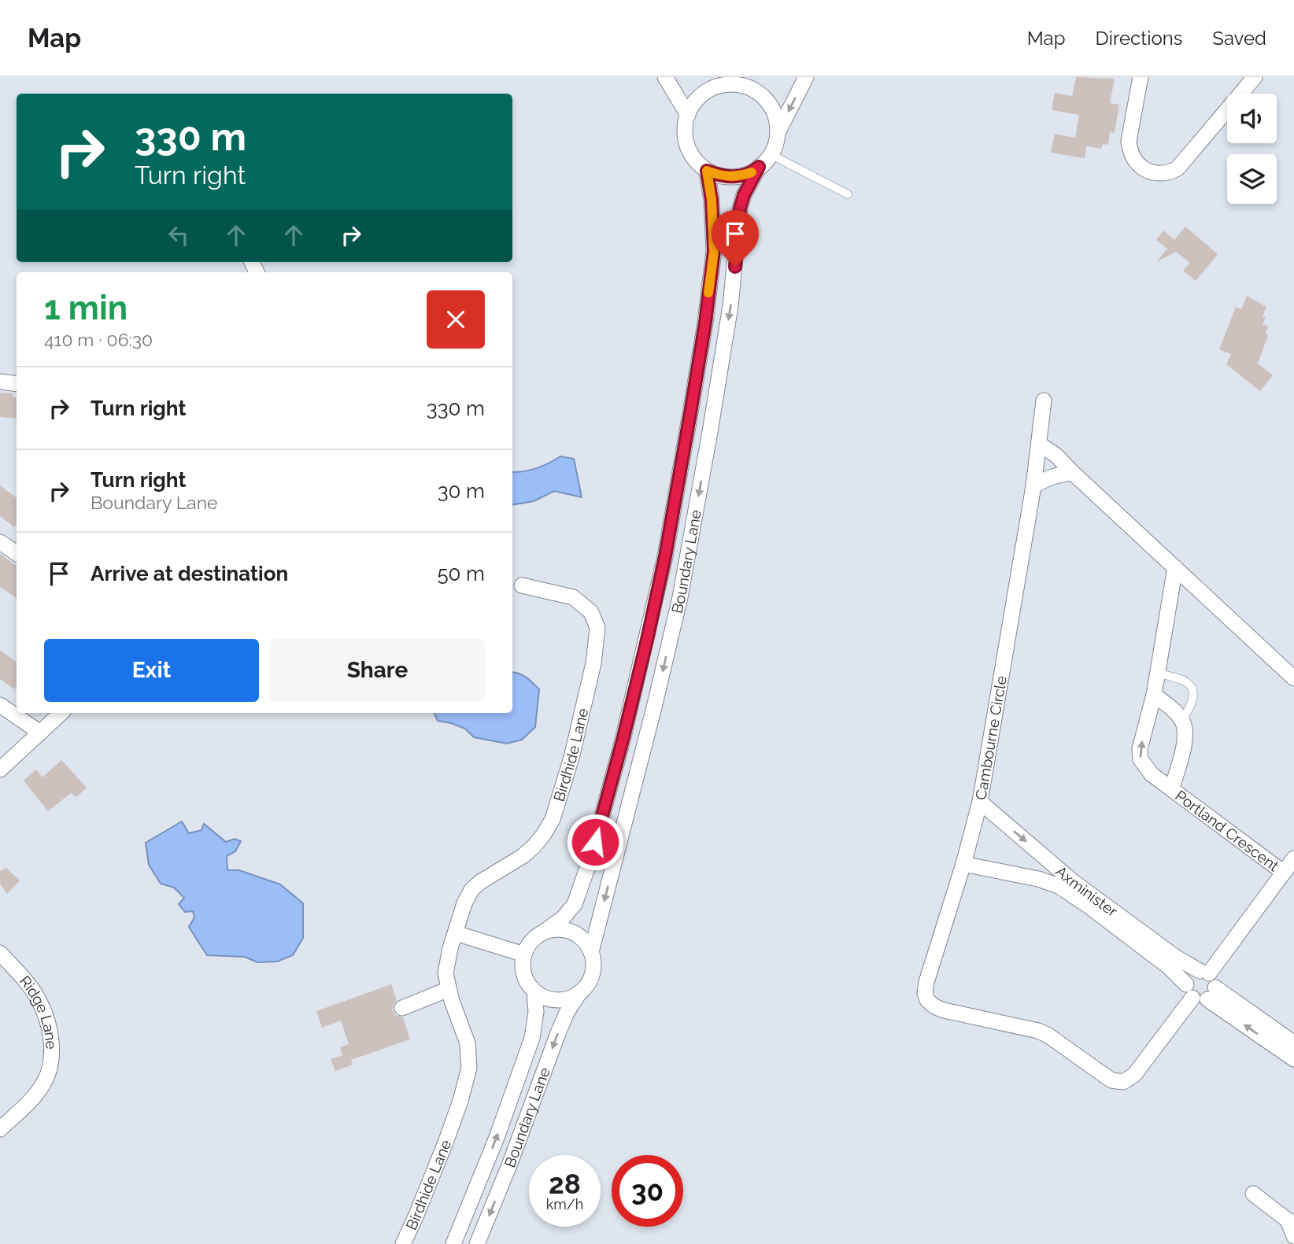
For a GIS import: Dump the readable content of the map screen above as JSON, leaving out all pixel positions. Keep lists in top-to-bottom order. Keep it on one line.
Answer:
{"streets":{"street":["Boundary Lane","Cambourne Circle","Birdhide Lane","Portland Crescent","Axminister","Ridge Lane"]},"crossings":[["Cambourne Circle","Portland Crescent"],["Cambourne Circle","Axminister"]],"page":{"header":"Map","nav":["Map","Directions","Saved"],"turn":["330 m","Turn right"],"heading":["1 min","410 m · 06:30"],"list":[{"name":"Turn right","value":"330 m"},{"name":"Turn right","note":"Boundary Lane","value":"30 m"},{"name":"Arrive at destination","value":"50 m"}],"buttons":["Exit","Share"],"speed":"28 km/h","limit":"30"}}
